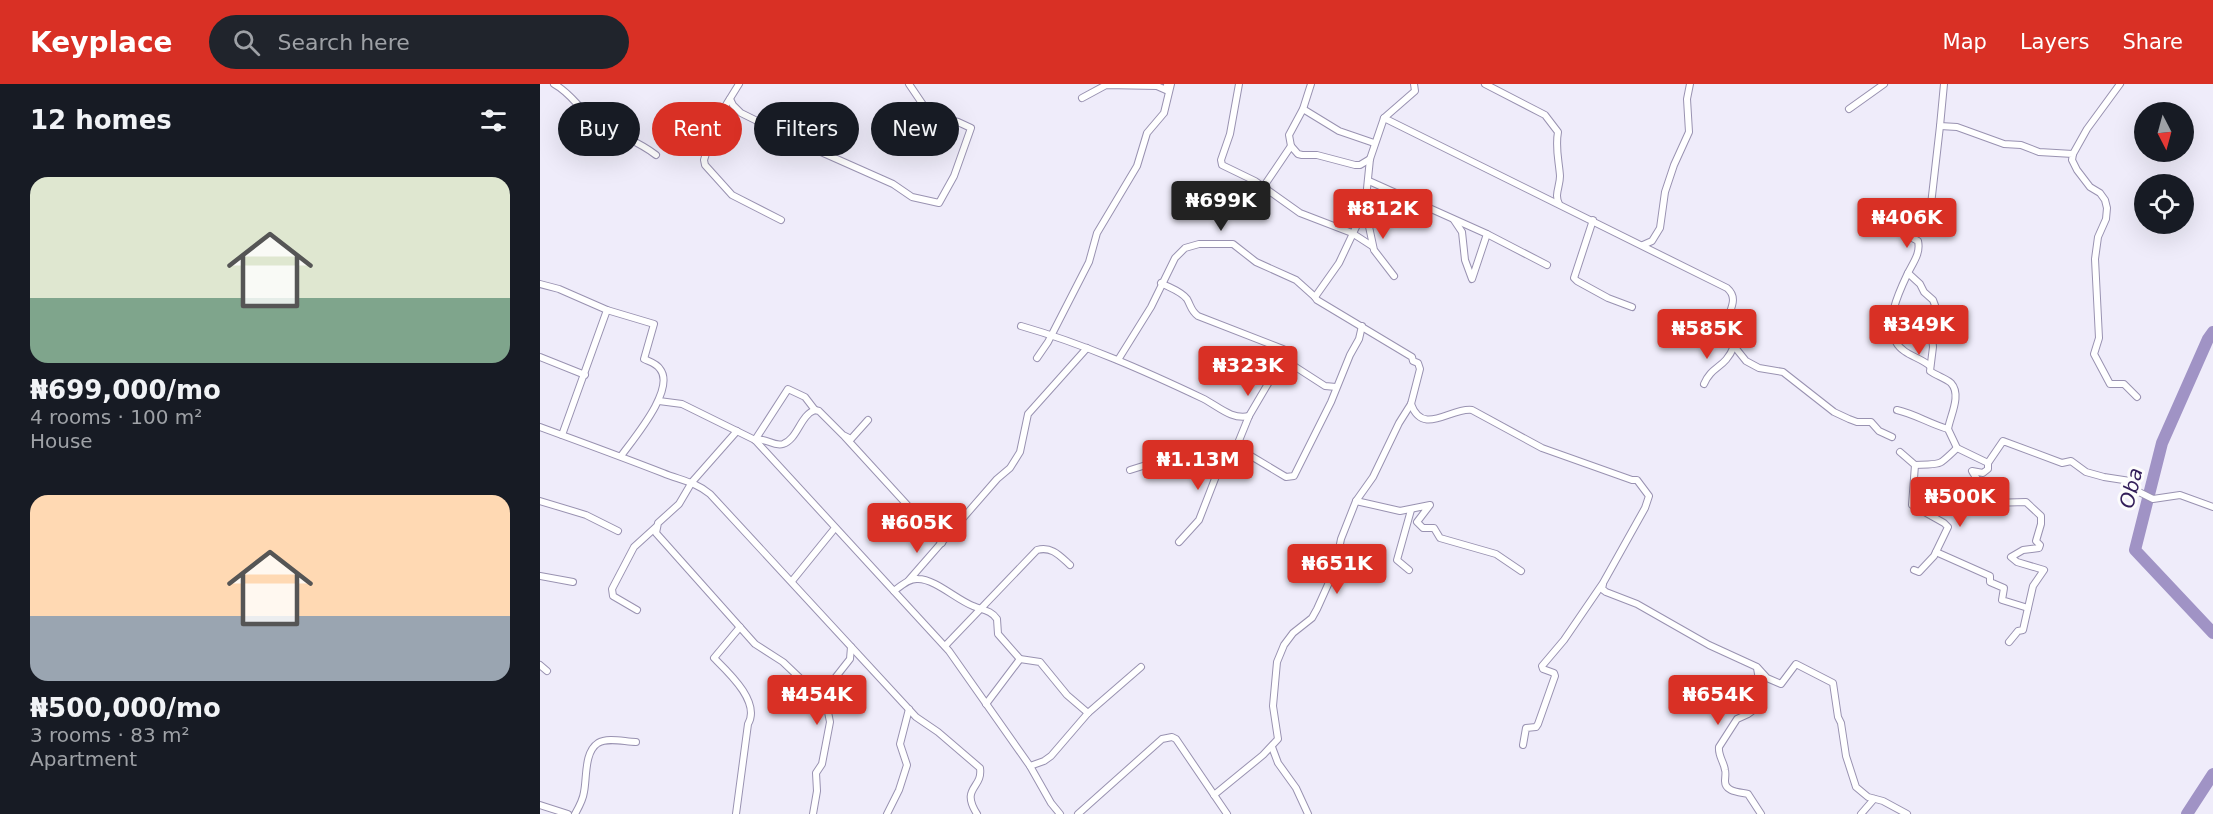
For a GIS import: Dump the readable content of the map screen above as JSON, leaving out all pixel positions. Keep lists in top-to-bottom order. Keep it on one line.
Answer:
{"water":["Oba"],"north":"bottom","page":{"header":"Keyplace","search":"Search here","nav":["Map","Layers","Share"],"heading":"12 homes","chip":["Buy","Rent","Filters","New"],"list":[{"name":"₦699,000/mo","note":"4 rooms · 100 m² · House"},{"name":"₦500,000/mo","note":"3 rooms · 83 m² · Apartment"}],"price":["₦699K","₦812K","₦406K","₦349K","₦585K","₦323K","₦1.13M","₦500K","₦605K","₦651K","₦454K","₦654K"]}}
